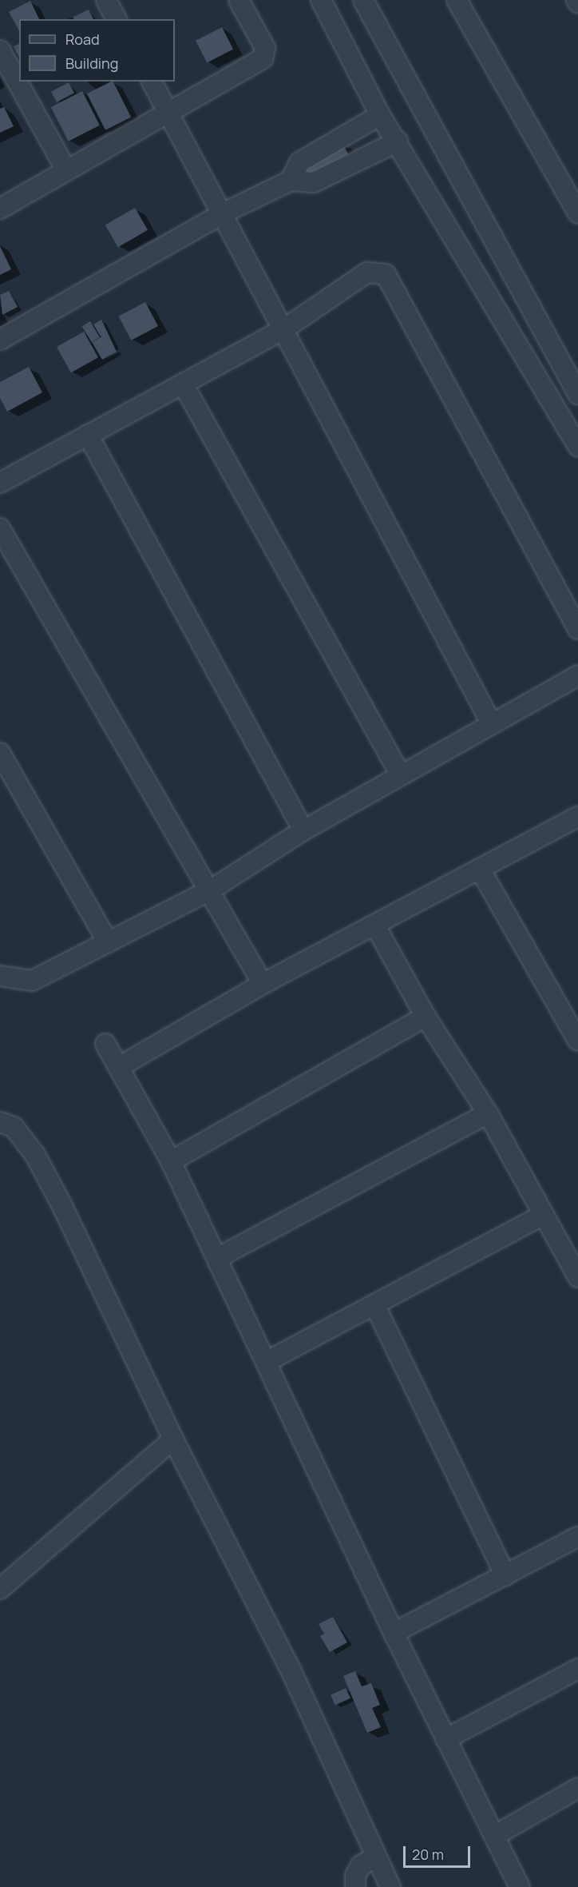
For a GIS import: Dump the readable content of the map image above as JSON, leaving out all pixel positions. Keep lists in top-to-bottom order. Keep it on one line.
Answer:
{"legend":["Road","Building"],"scale_bar":"20 m"}
